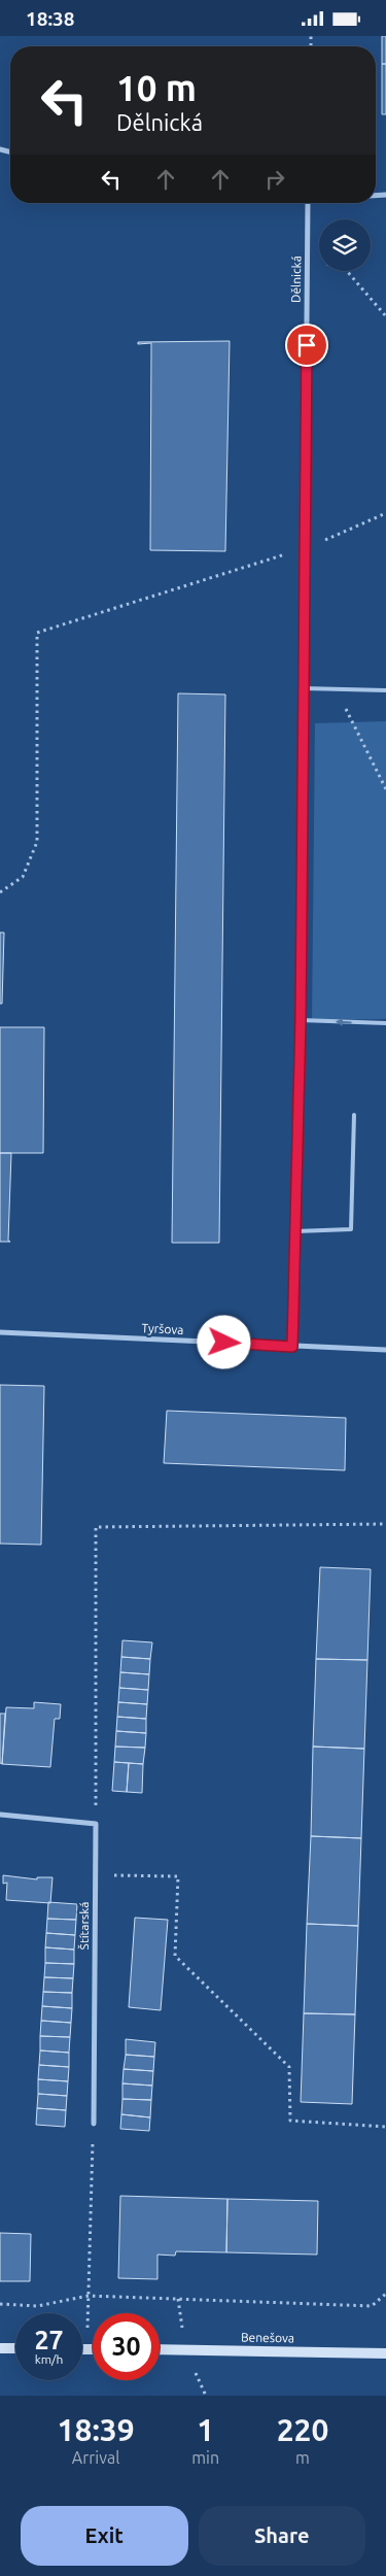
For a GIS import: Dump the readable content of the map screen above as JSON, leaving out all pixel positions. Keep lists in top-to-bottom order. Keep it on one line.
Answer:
{"streets":{"street":["Dělnická","Tyršova","Štítarská","Benešova"]},"crossings":[["Dělnická","Tyršova"]],"page":{"status":"18:38","turn":["10 m","Dělnická"],"speed":"27 km/h","limit":"30","eta":["18:39","Arrival","1","min","220","m"],"buttons":["Exit","Share"]}}
